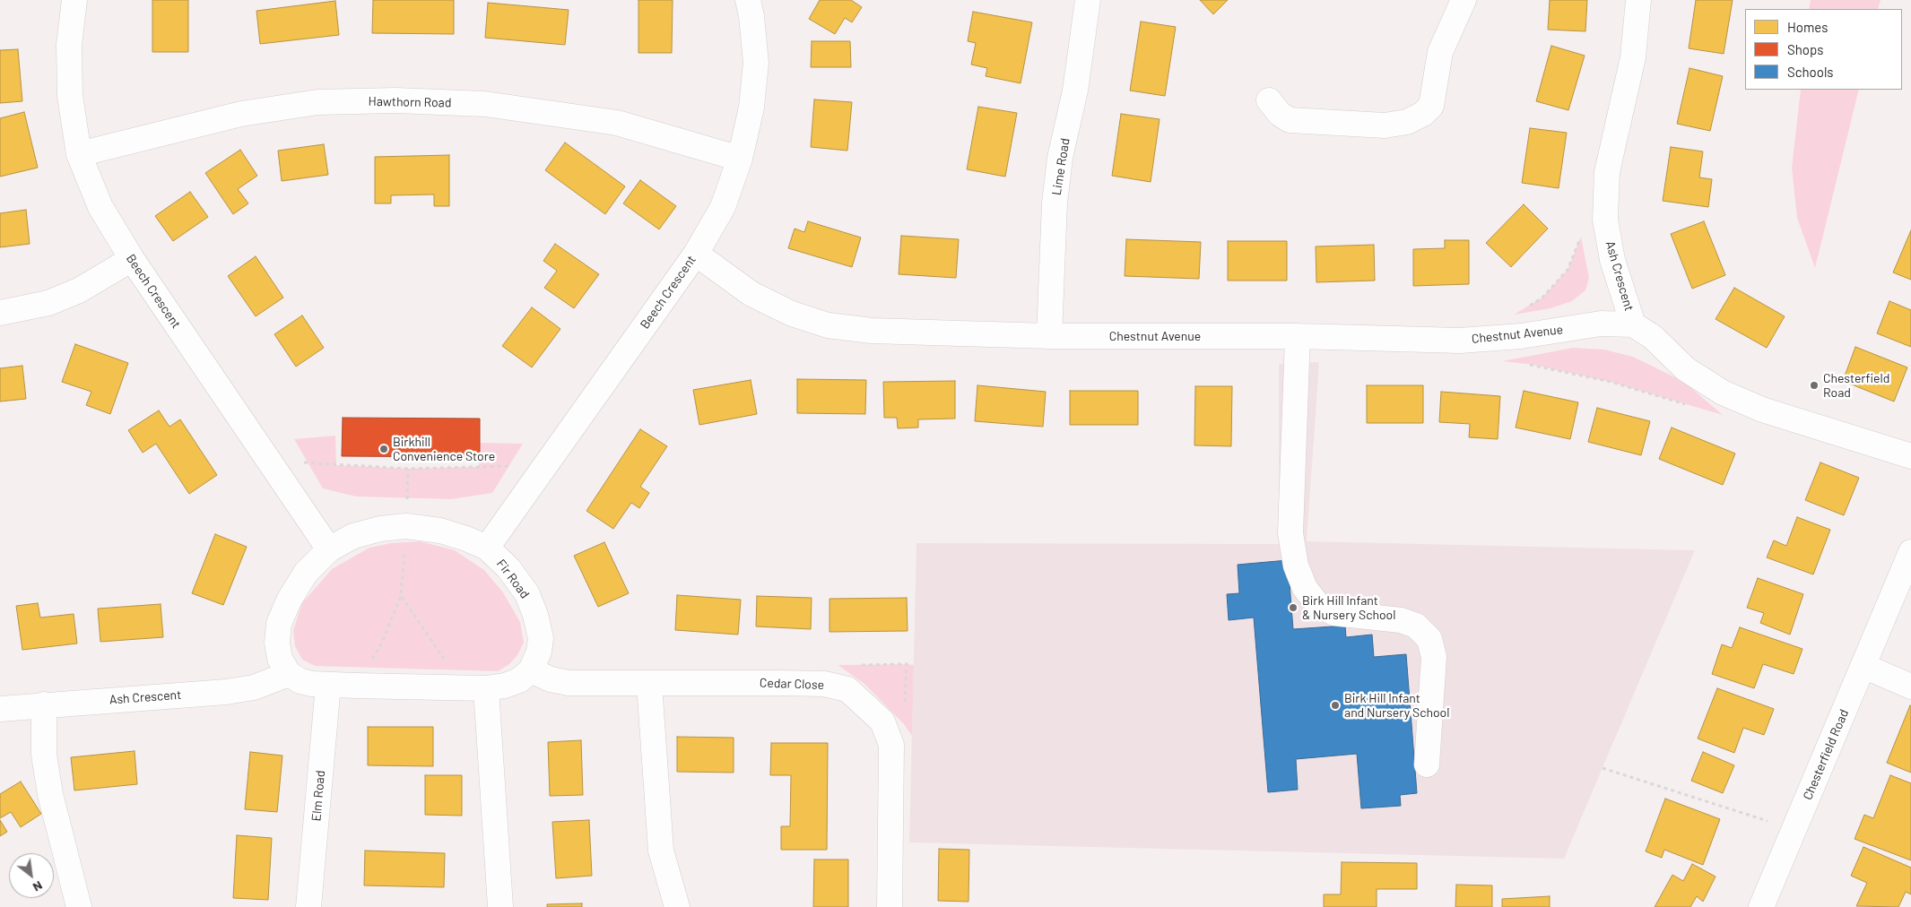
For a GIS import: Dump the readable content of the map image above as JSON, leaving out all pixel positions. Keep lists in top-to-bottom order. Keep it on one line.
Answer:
{"streets":{"street":["Hawthorn Road","Lime Road","Ash Crescent","Beech Crescent","Chestnut Avenue","Fir Road","Cedar Close","Chesterfield Road","Elm Road"]},"crossings":[["Hawthorn Road","Beech Crescent"],["Lime Road","Chestnut Avenue"],["Ash Crescent","Chestnut Avenue"],["Ash Crescent","Fir Road"],["Beech Crescent","Chestnut Avenue"],["Beech Crescent","Fir Road"],["Fir Road","Cedar Close"]],"places":["Chesterfield Road","Birkhill Convenience Store","Birk Hill Infant & Nursery School","Birk Hill Infant and Nursery School"],"legend":["Homes","Shops","Schools"],"north":"bottom right"}
